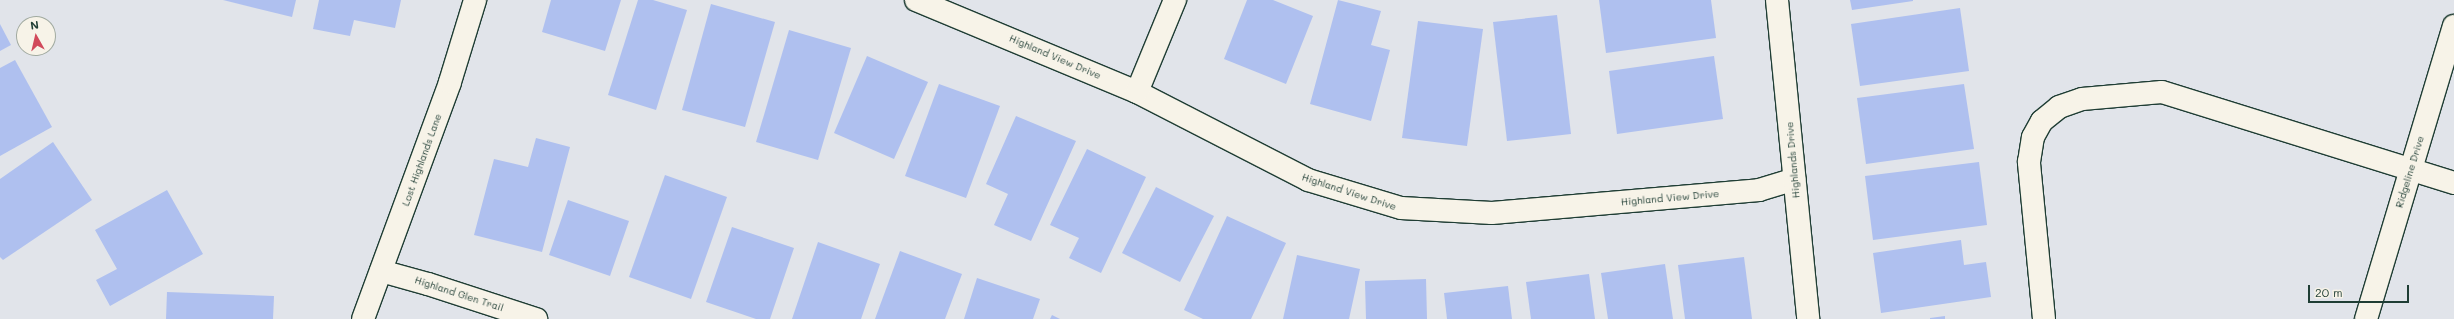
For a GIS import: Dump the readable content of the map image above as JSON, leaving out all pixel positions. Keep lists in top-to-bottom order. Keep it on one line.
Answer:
{"streets":{"street":["Highland View Drive","Lost Highlands Lane","Highlands Drive","Ridgeline Drive","Highland Glen Trail"]},"crossings":[["Highland View Drive","Highlands Drive"],["Lost Highlands Lane","Highland Glen Trail"]],"scale_bar":"20 m","north":"top"}
